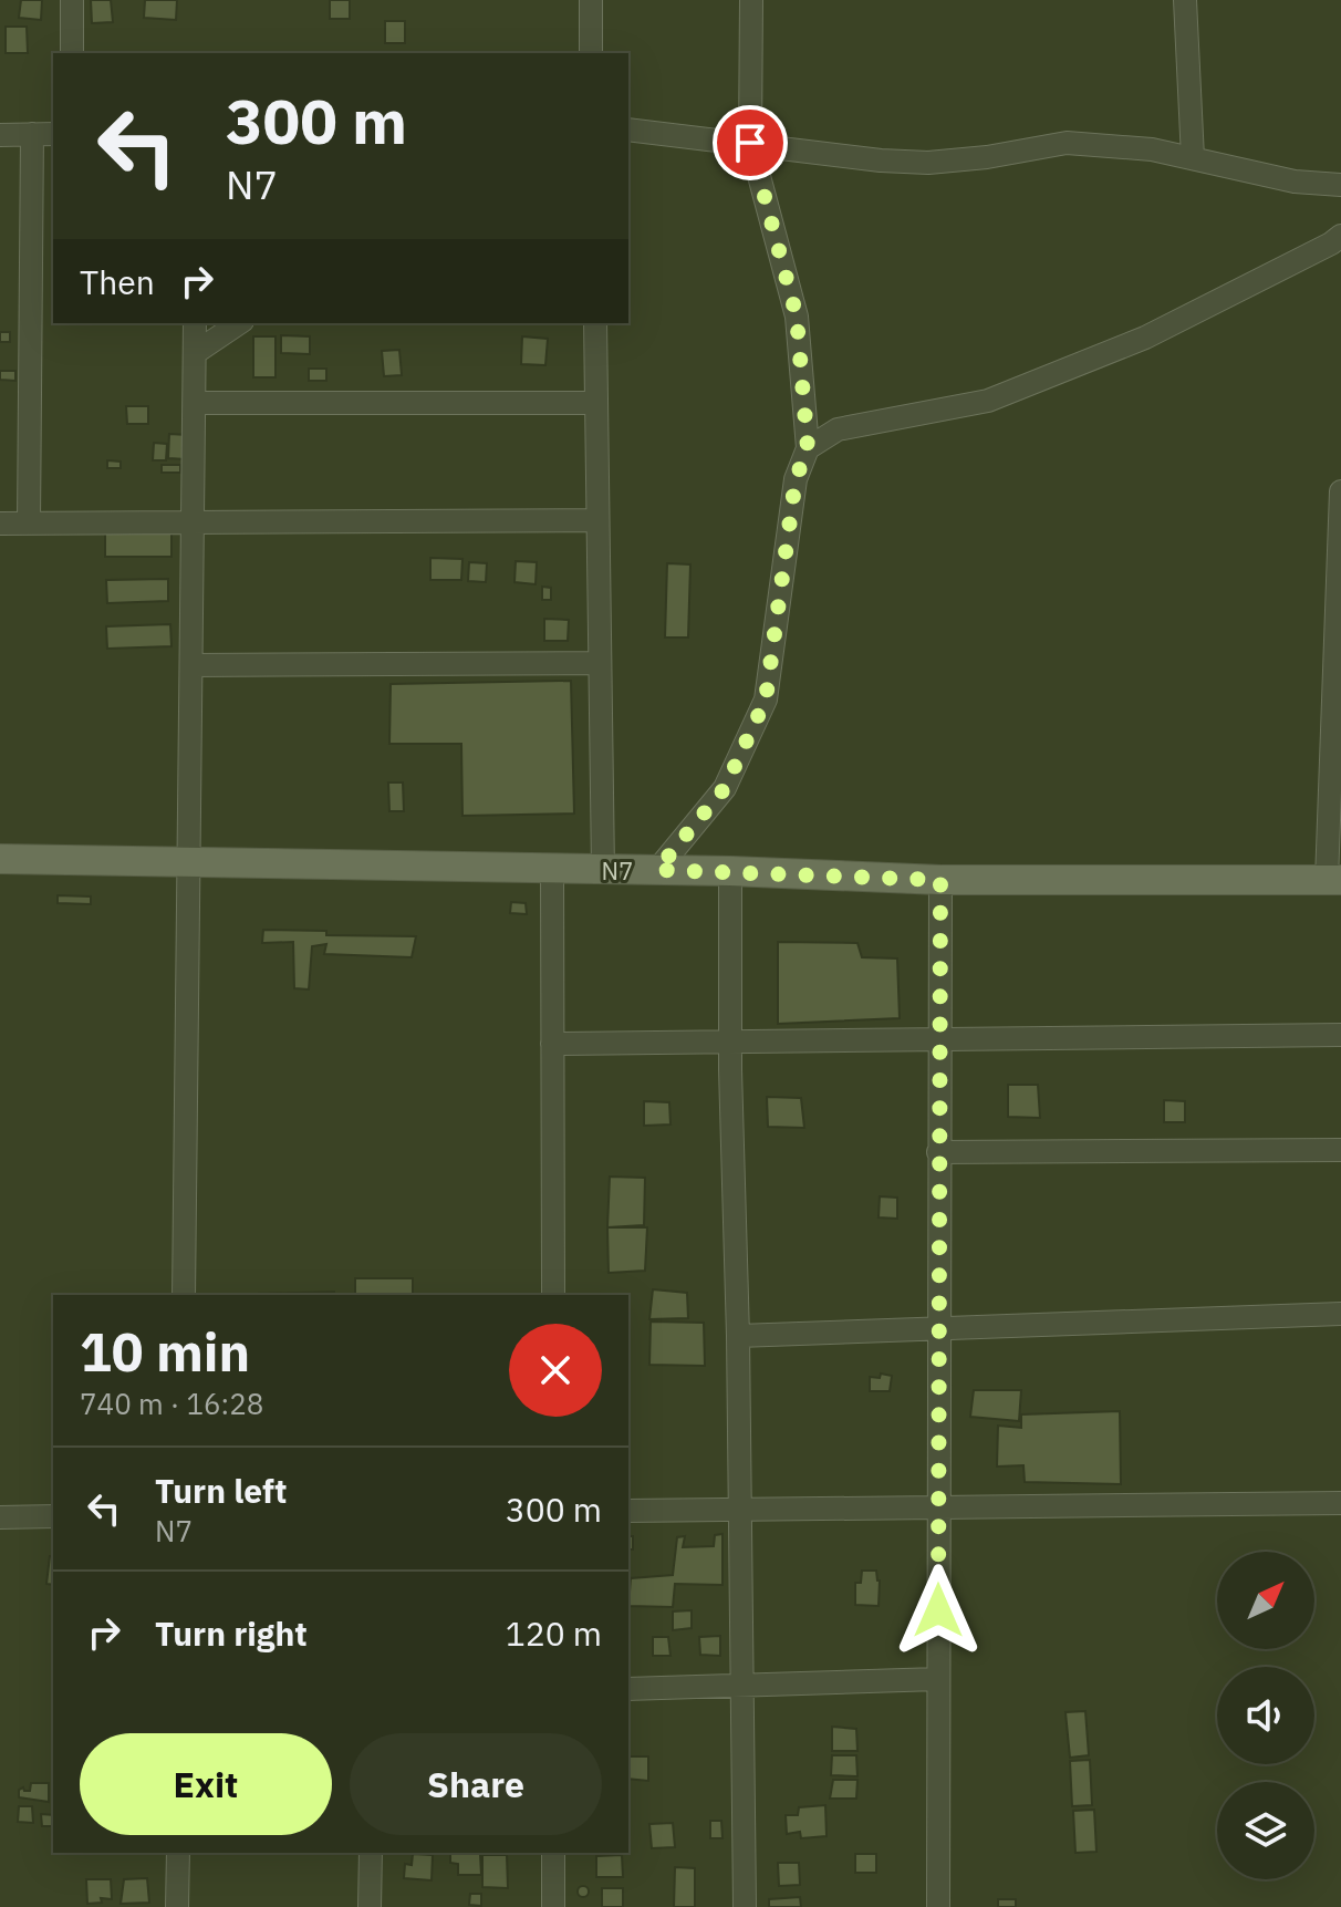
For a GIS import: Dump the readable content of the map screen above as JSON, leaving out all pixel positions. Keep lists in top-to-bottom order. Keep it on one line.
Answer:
{"streets":{"main road":["N7"]},"north":"top right","page":{"turn":["300 m","N7"],"then":"Then","heading":["10 min","740 m · 16:28"],"list":[{"name":"Turn left","note":"N7","value":"300 m"},{"name":"Turn right","value":"120 m"}],"buttons":["Exit","Share"]}}
